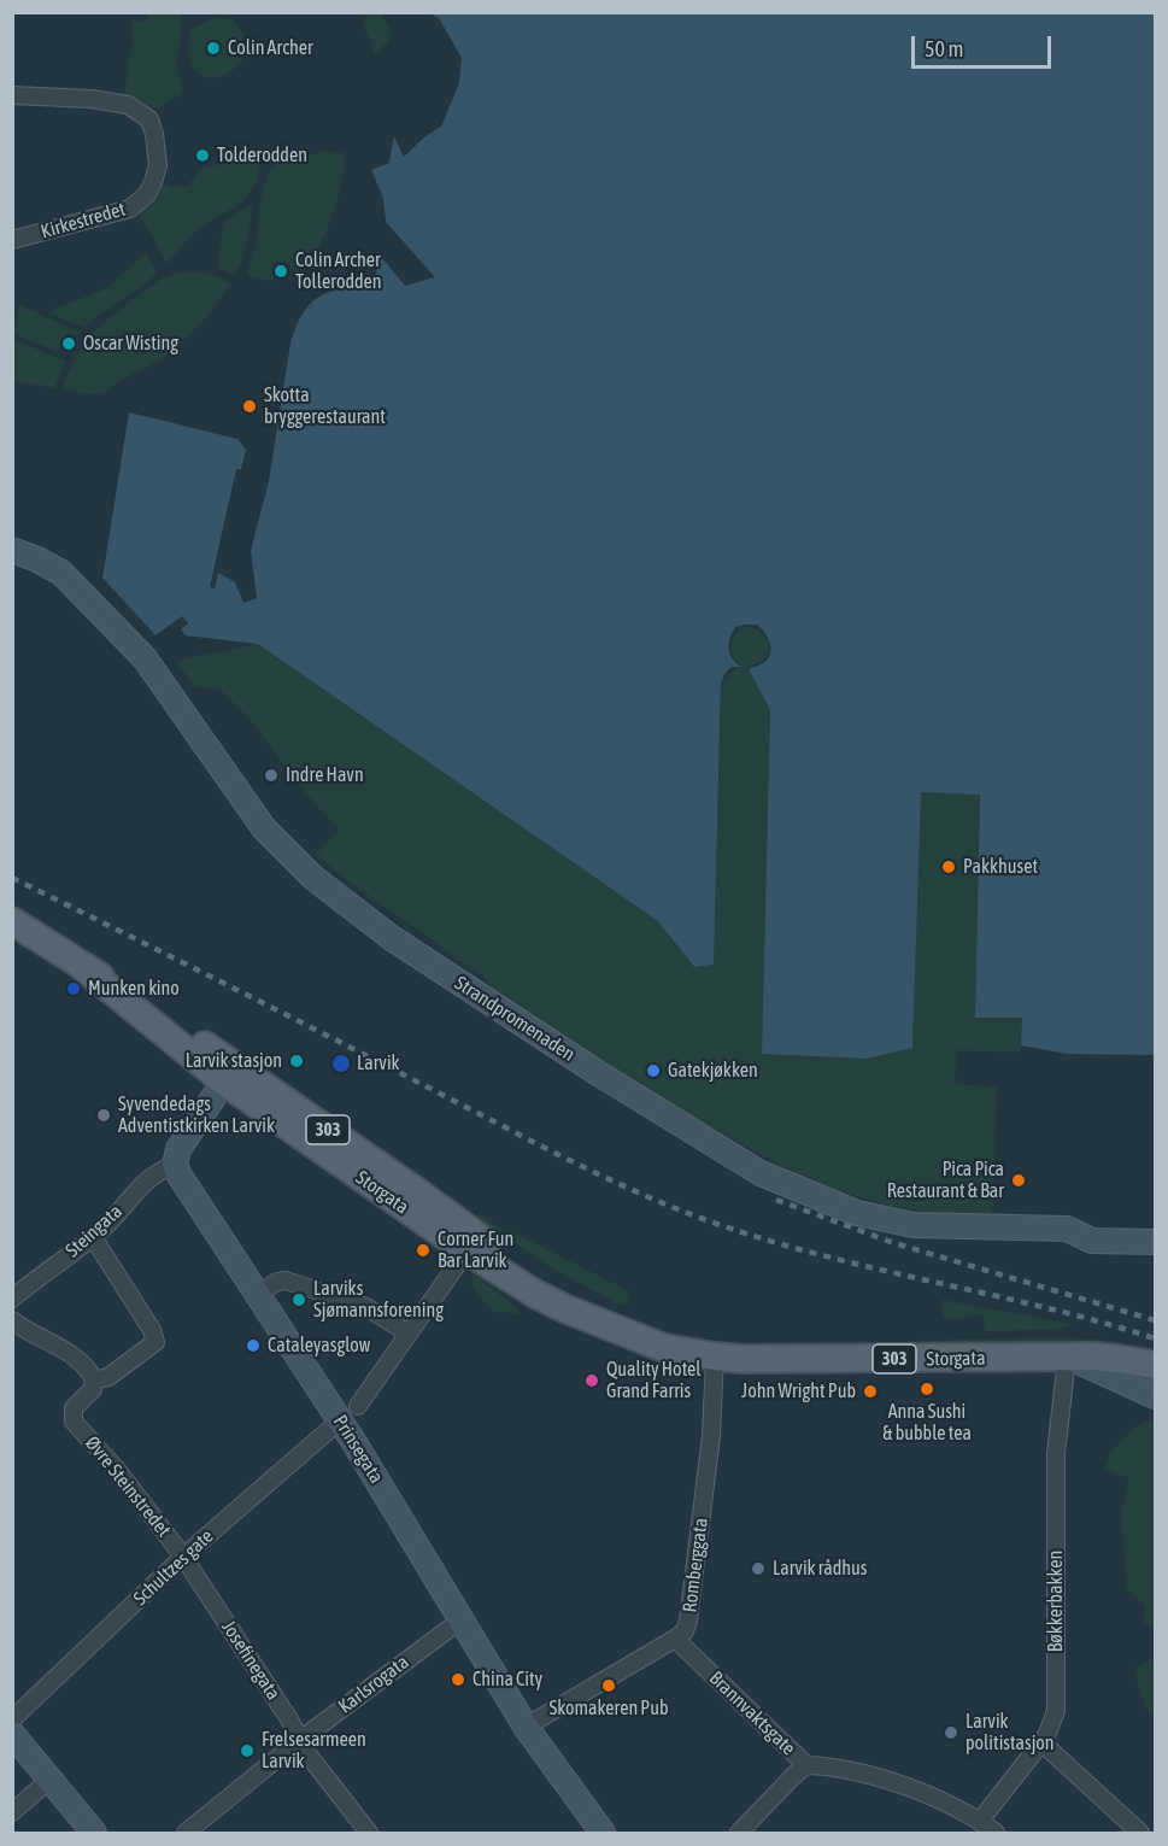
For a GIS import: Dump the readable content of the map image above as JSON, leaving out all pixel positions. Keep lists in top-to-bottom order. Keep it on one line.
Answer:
{"streets":{"main road":["Strandpromenaden","303","Storgata","Prinsegata"],"street":["Kirkestredet","Steingata","Øvre Steinstredet","Romberggata","Schultzes gate","Bøkkerbakken","Josefinegata","Karlsrogata","Brannvaktsgate"]},"crossings":[["Storgata","Romberggata"],["Storgata","Schultzes gate"],["Storgata","Bøkkerbakken"],["Steingata","Prinsegata"],["Steingata","Øvre Steinstredet"],["Prinsegata","Romberggata"],["Prinsegata","Schultzes gate"],["Prinsegata","Karlsrogata"],["Øvre Steinstredet","Schultzes gate"],["Øvre Steinstredet","Josefinegata"],["Romberggata","Brannvaktsgate"],["Schultzes gate","Josefinegata"],["Bøkkerbakken","Brannvaktsgate"],["Josefinegata","Karlsrogata"]],"places":["Colin Archer","Tolderodden","Colin Archer Tollerodden","Oscar Wisting","Skotta bryggerestaurant","Indre Havn","Pakkhuset","Munken kino","Larvik stasjon","Larvik","Gatekjøkken","Syvendedags Adventistkirken Larvik","Pica Pica Restaurant & Bar","Corner Fun Bar Larvik","Larviks Sjømannsforening","Cataleyasglow","Quality Hotel Grand Farris","Anna Sushi & bubble tea","John Wright Pub","Larvik rådhus","China City","Skomakeren Pub","Larvik politistasjon","Frelsesarmeen Larvik"],"scale_bar":"50 m"}
